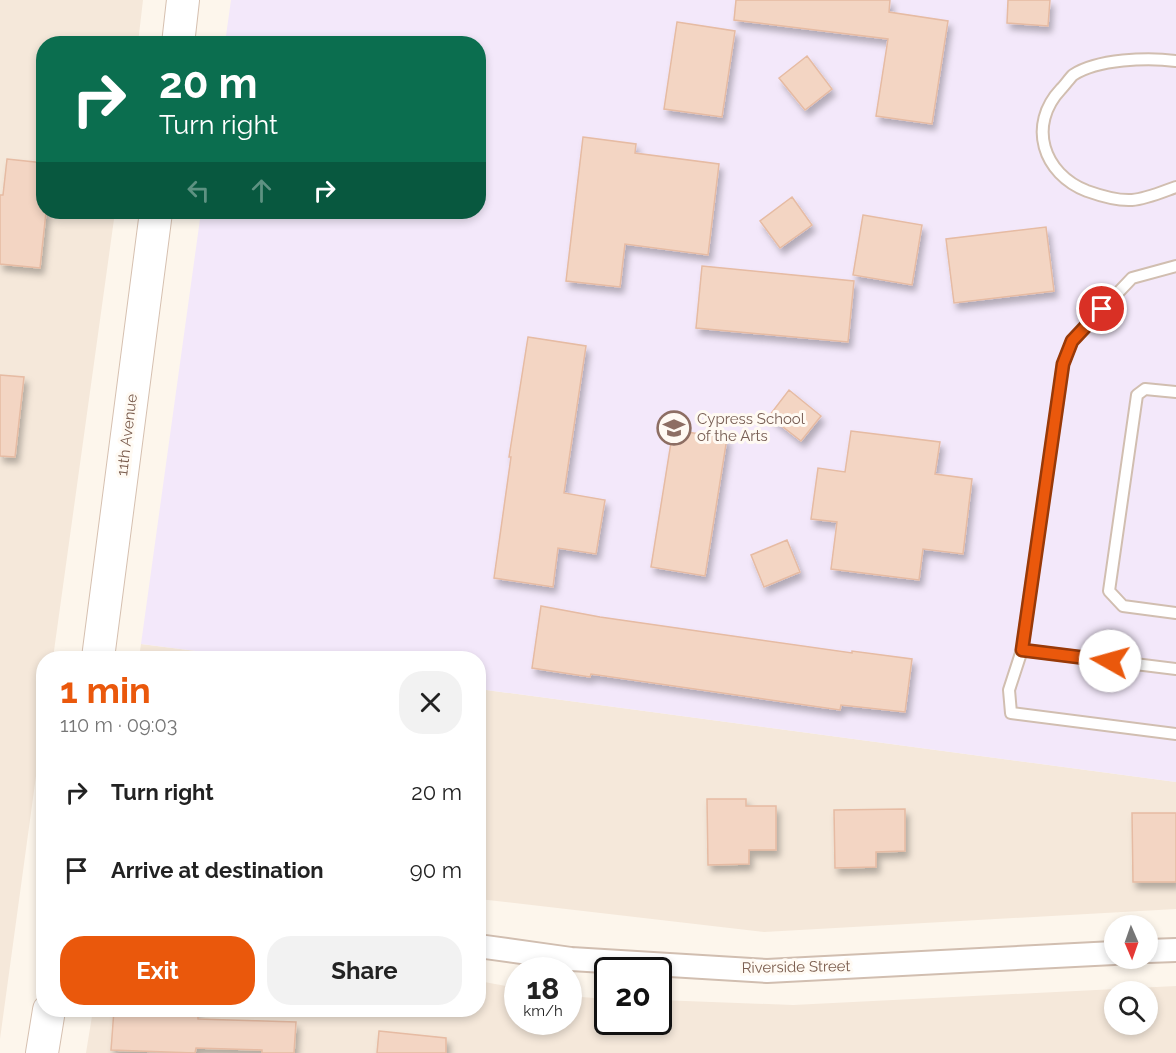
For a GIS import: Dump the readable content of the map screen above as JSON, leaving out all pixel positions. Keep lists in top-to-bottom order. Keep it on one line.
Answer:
{"streets":{"main road":["11th Avenue"],"street":["Riverside Street"]},"places":{"school or university":["Cypress School of the Arts"]},"north":"bottom","page":{"turn":["20 m","Turn right"],"heading":["1 min","110 m · 09:03"],"list":[{"name":"Turn right","value":"20 m"},{"name":"Arrive at destination","value":"90 m"}],"buttons":["Exit","Share"],"speed":"18 km/h","limit":"20"}}
